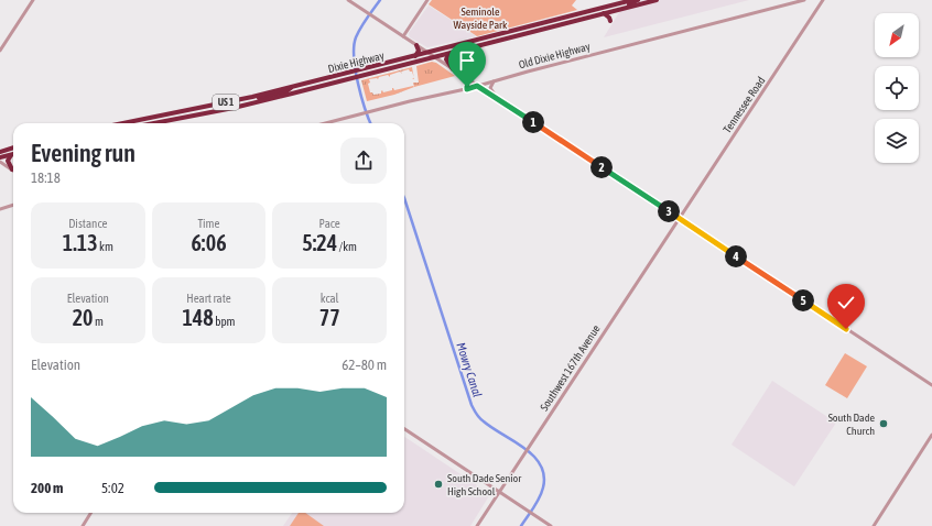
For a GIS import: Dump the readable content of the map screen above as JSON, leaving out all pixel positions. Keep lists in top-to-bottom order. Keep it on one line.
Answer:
{"streets":{"highway":["Dixie Highway","US 1"],"street":["Old Dixie Highway","Tennessee Road","Southwest 167th Avenue"]},"crossings":[["Dixie Highway","US 1"],["Tennessee Road","Southwest 167th Avenue"]],"water":["Mowry Canal"],"parks":["Seminole Wayside Park"],"places":["South Dade Church","South Dade Senior High School"],"north":"bottom left","page":{"pins":["1","2","3","4","5"],"heading":["Evening run","18:18"],"stats":[["Distance","1.13 km"],["Time","6:06"],["Pace","5:24 /km"],["Elevation","20 m"],["Heart rate","148 bpm"],["kcal","77"]],"chart":["Elevation","62–80 m"],"list":[{"name":"200 m","note":"5:02"}]}}
